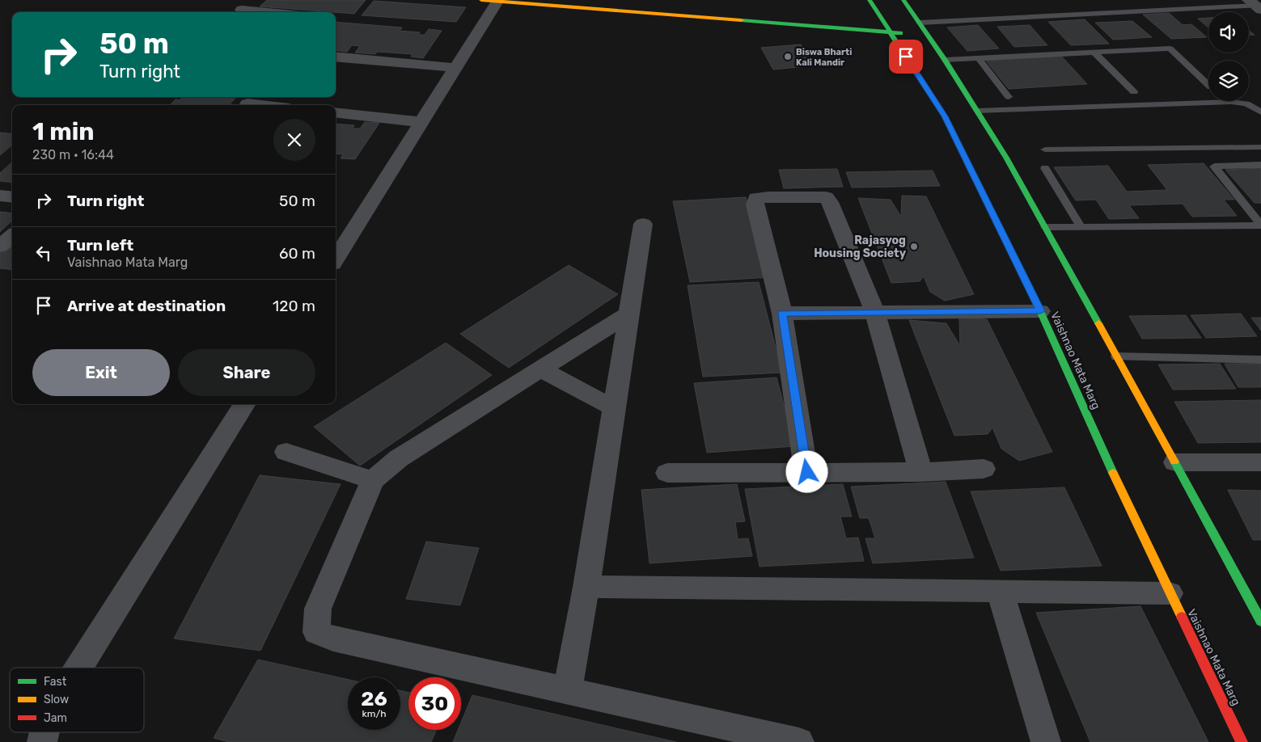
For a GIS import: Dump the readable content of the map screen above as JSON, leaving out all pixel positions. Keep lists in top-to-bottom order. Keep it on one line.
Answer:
{"streets":{"main road":["Vaishnao Mata Marg"]},"places":["Biswa Bharti Kali Mandir","Rajasyog Housing Society"],"legend":["Fast","Slow","Jam"],"page":{"turn":["50 m","Turn right"],"heading":["1 min","230 m · 16:44"],"list":[{"name":"Turn right","value":"50 m"},{"name":"Turn left","note":"Vaishnao Mata Marg","value":"60 m"},{"name":"Arrive at destination","value":"120 m"}],"buttons":["Exit","Share"],"speed":"26 km/h","limit":"30"}}
